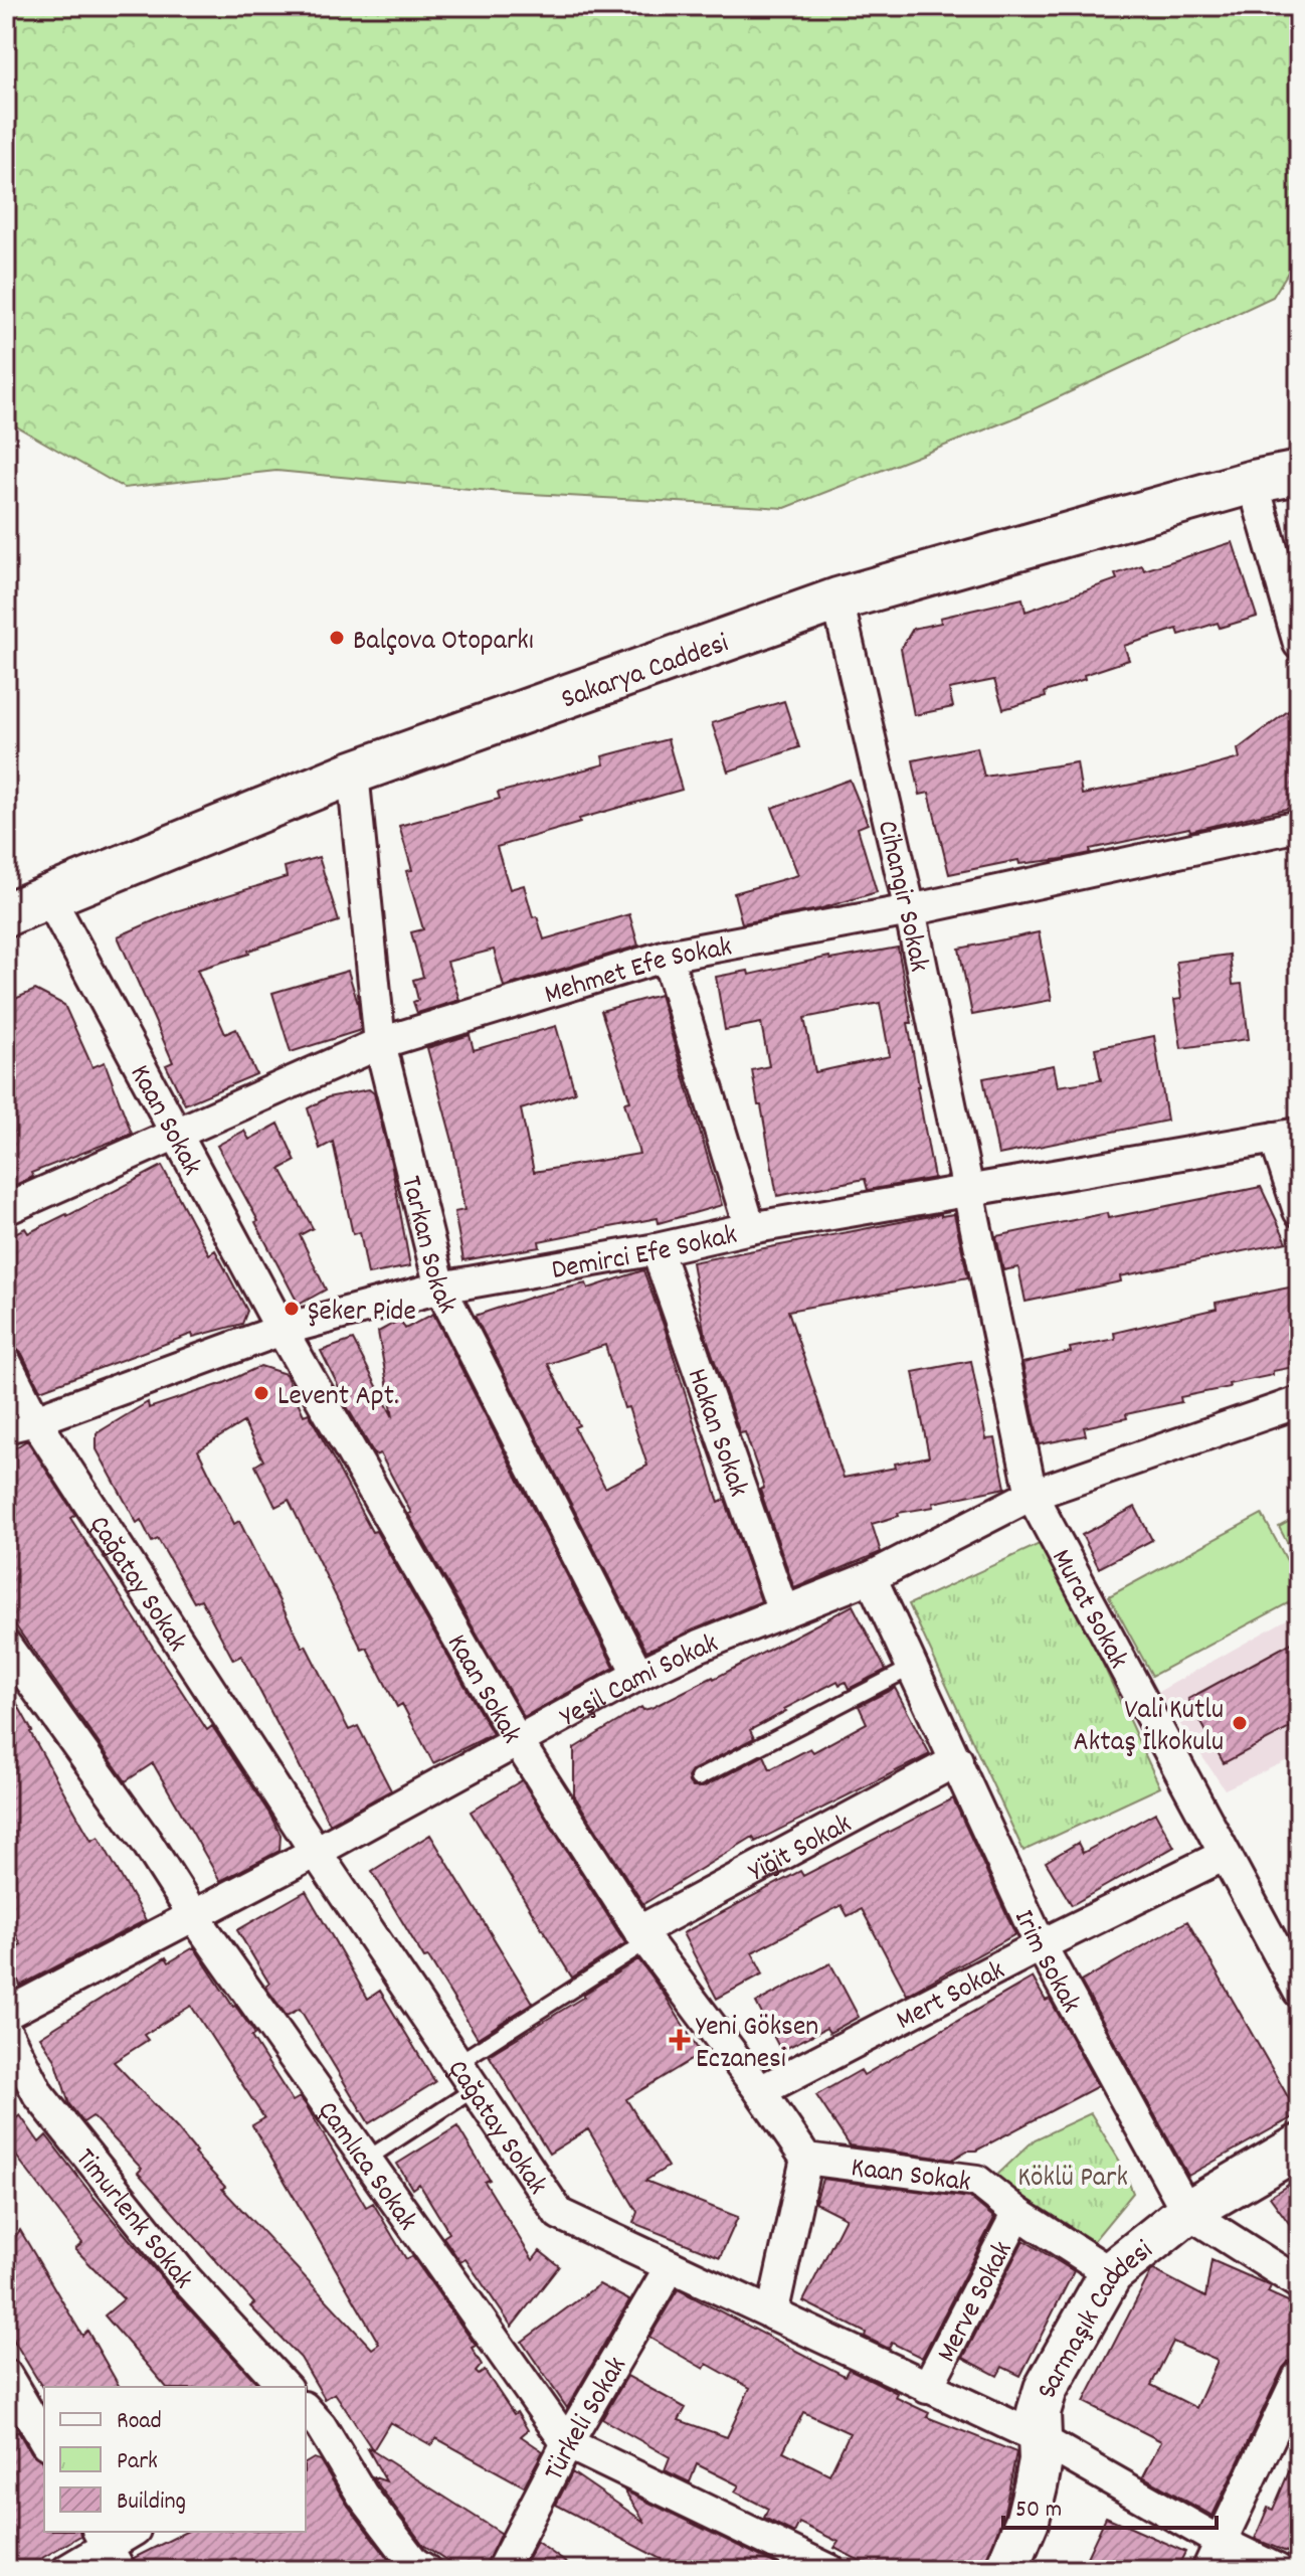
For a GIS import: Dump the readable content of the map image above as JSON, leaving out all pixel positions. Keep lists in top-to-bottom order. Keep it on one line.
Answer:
{"streets":{"main road":["Sakarya Caddesi","Sarmaşık Caddesi"],"street":["Cihangir Sokak","Mehmet Efe Sokak","Kaan Sokak","Tarkan Sokak","Demirci Efe Sokak","Hakan Sokak","Çağatay Sokak","Murat Sokak","Yeşil Cami Sokak","Yiğit Sokak","Irim Sokak","Mert Sokak","Çamlıca Sokak","Timurlenk Sokak","Merve Sokak","Türkeli Sokak"]},"crossings":[["Sakarya Caddesi","Cihangir Sokak"],["Sakarya Caddesi","Kaan Sokak"],["Sakarya Caddesi","Tarkan Sokak"],["Cihangir Sokak","Mehmet Efe Sokak"],["Cihangir Sokak","Demirci Efe Sokak"],["Cihangir Sokak","Murat Sokak"],["Mehmet Efe Sokak","Kaan Sokak"],["Mehmet Efe Sokak","Tarkan Sokak"],["Kaan Sokak","Demirci Efe Sokak"],["Kaan Sokak","Yeşil Cami Sokak"],["Kaan Sokak","Yiğit Sokak"],["Kaan Sokak","Mert Sokak"],["Kaan Sokak","Merve Sokak"],["Kaan Sokak","Sarmaşık Caddesi"],["Tarkan Sokak","Demirci Efe Sokak"],["Tarkan Sokak","Yeşil Cami Sokak"],["Demirci Efe Sokak","Hakan Sokak"],["Demirci Efe Sokak","Çağatay Sokak"],["Demirci Efe Sokak","Murat Sokak"],["Hakan Sokak","Yeşil Cami Sokak"],["Çağatay Sokak","Yeşil Cami Sokak"],["Çağatay Sokak","Merve Sokak"],["Çağatay Sokak","Sarmaşık Caddesi"],["Çağatay Sokak","Türkeli Sokak"],["Murat Sokak","Yeşil Cami Sokak"],["Murat Sokak","Mert Sokak"],["Yeşil Cami Sokak","Irim Sokak"],["Yeşil Cami Sokak","Çamlıca Sokak"],["Yiğit Sokak","Irim Sokak"],["Irim Sokak","Mert Sokak"],["Irim Sokak","Sarmaşık Caddesi"],["Çamlıca Sokak","Türkeli Sokak"]],"parks":["Köklü Park"],"places":{"other":["Balçova Otoparkı","Şeker Pide","Levent Apt.","Vali Kutlu Aktaş İlkokulu"],"health":["Yeni Göksen Eczanesi"]},"legend":["Road","Park","Building"],"scale_bar":"50 m"}
